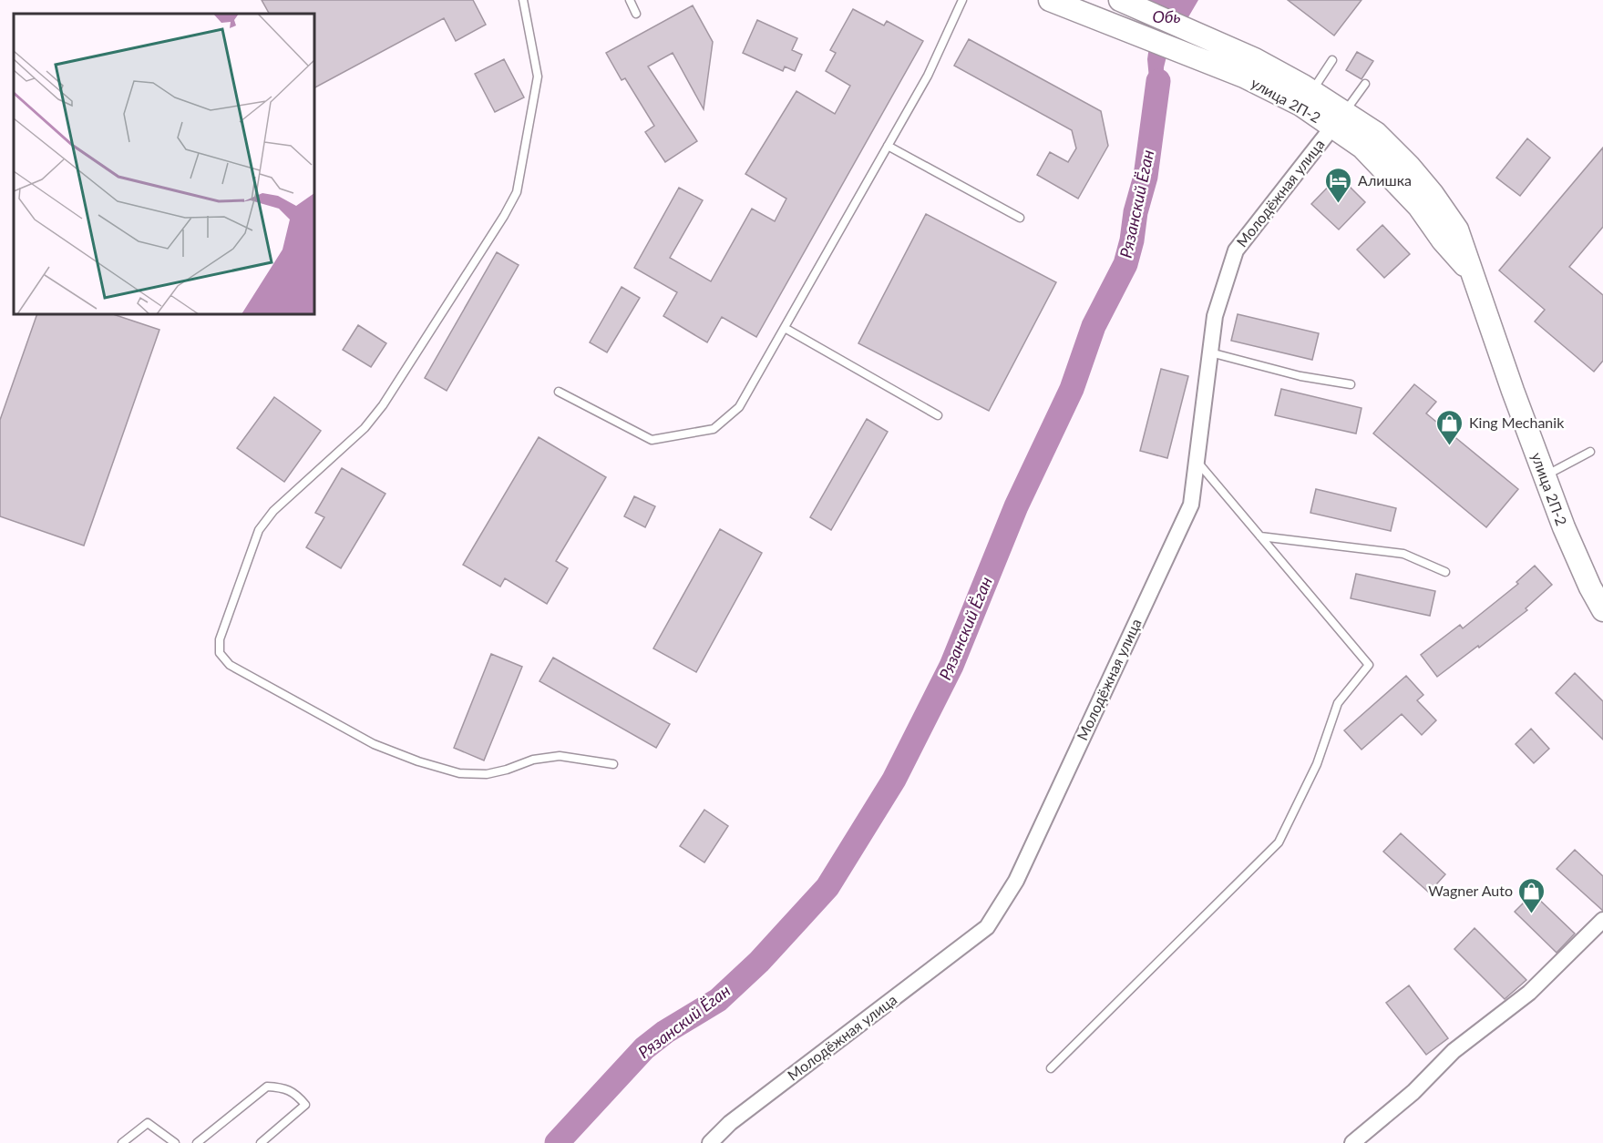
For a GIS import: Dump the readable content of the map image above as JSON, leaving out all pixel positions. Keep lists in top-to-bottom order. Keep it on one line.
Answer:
{"streets":{"main road":["улица 2П-2"],"street":["Молодёжная улица"]},"crossings":[["улица 2П-2","Молодёжная улица"]],"water":["Обь","Рязанский Ёган"],"places":{"hotel":["Алишка"],"shop":["King Mechanik","Wagner Auto"]}}
